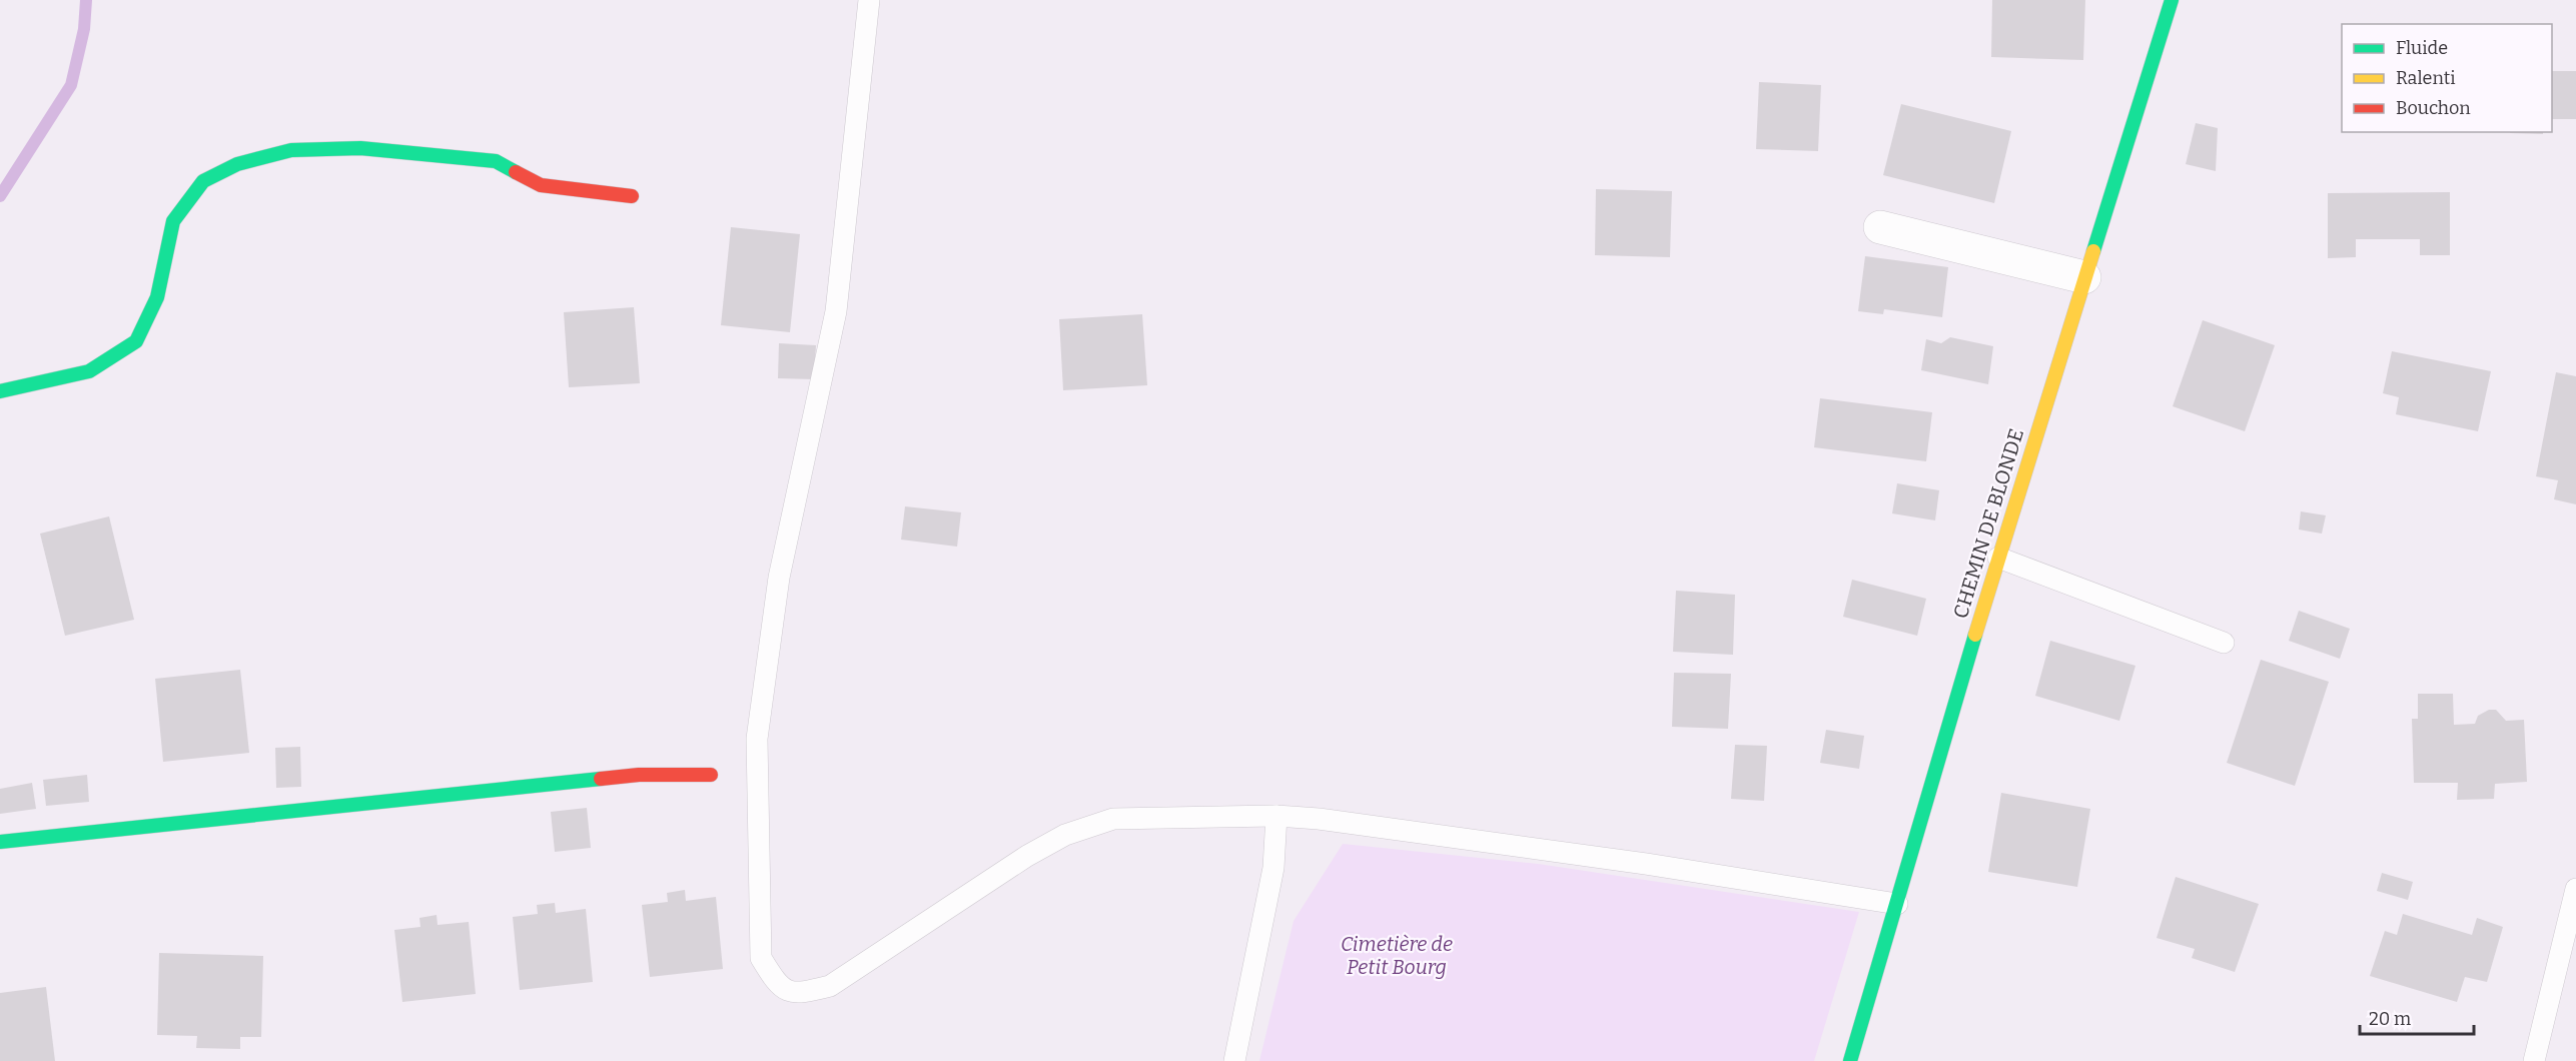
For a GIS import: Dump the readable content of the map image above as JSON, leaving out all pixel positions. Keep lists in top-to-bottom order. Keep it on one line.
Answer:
{"streets":{"street":["CHEMIN DE BLONDE"]},"parks":["Cimetière de Petit Bourg"],"legend":["Fluide","Ralenti","Bouchon"],"scale_bar":"20 m"}
